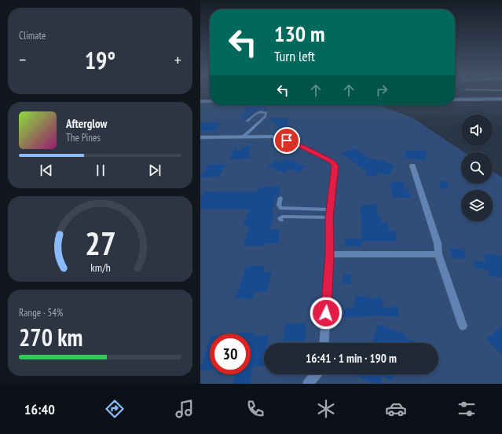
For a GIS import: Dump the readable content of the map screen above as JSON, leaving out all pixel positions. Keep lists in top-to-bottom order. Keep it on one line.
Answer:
{"page":{"tile":["Climate",["Range · 54%","270 km"]],"turn":["130 m","Turn left"],"heat":["−","19°","+"],"song":["Afterglow","The Pines"],"limit":"30","trip":"16:41 · 1 min · 190 m","tabs":"16:40","gauge":["27","km/h"]}}
